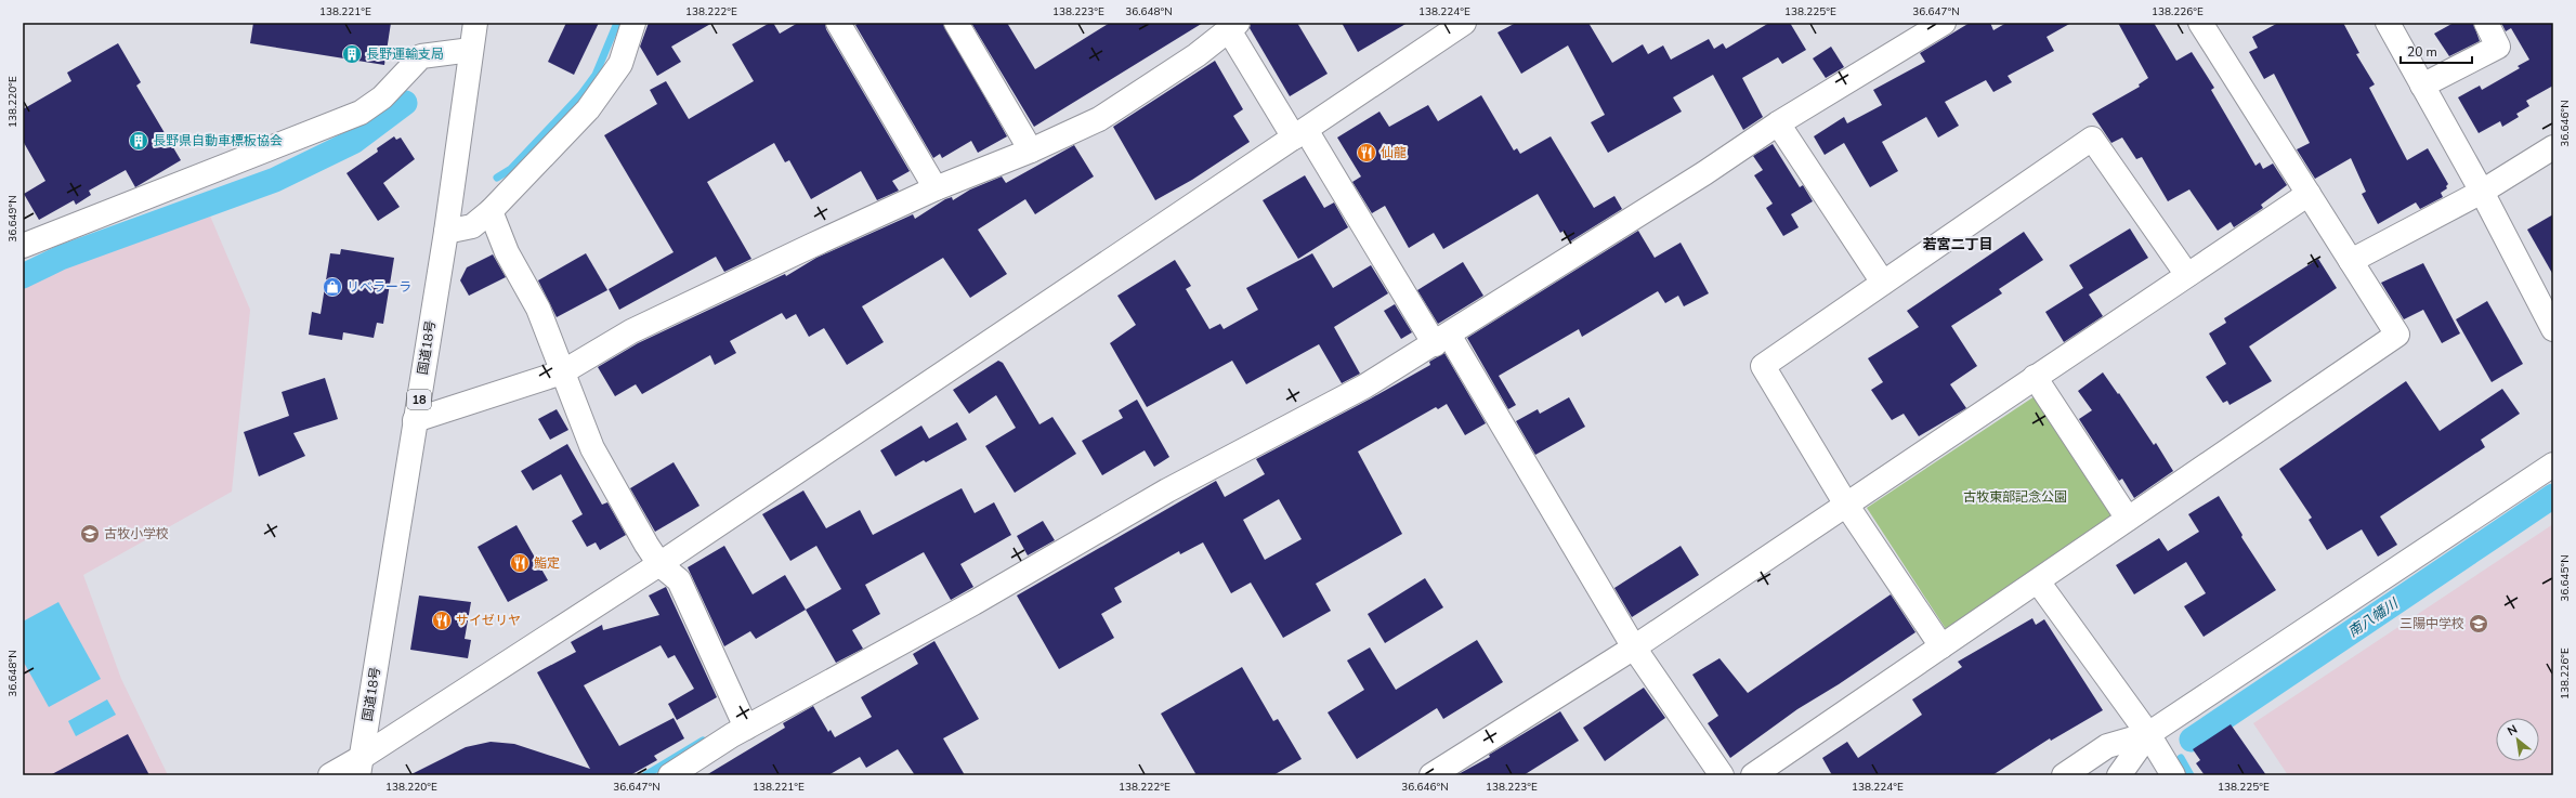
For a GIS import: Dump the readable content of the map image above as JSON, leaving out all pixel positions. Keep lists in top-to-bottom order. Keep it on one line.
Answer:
{"streets":{"main road":["国道18号","18"]},"districts":["若宮二丁目"],"water":["南八幡川"],"parks":["古牧東部記念公園"],"places":{"building":["長野運輸支局","長野県自動車標板協会"],"restaurant":["仙龍","鮨定","サイゼリヤ"],"shop":["リベラーラ"],"school or university":["古牧小学校","三陽中学校"]},"scale_bar":"20 m","north":"top left","coordinates":["138.221°E","138.222°E","138.223°E","36.648°N","138.224°E","138.225°E","36.647°N","138.226°E","138.220°E","36.646°N","36.649°N","36.645°N"]}
